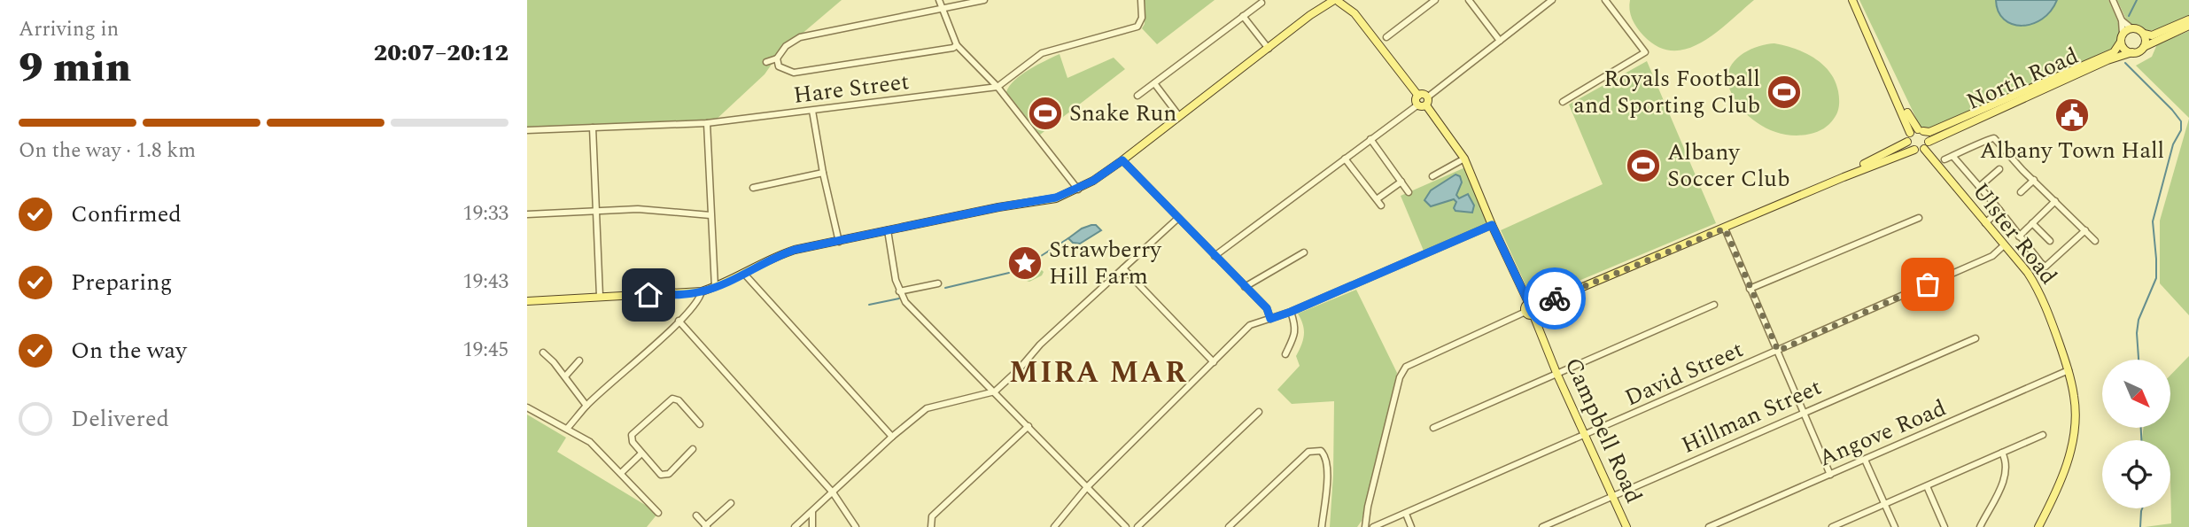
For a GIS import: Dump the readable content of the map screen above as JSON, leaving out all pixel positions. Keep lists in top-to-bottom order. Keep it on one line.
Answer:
{"streets":{"main road":["North Road","Ulster Road","Campbell Road"],"street":["Hare Street","David Street","Hillman Street","Angove Road"]},"crossings":[["North Road","Ulster Road"],["Ulster Road","David Street"],["Ulster Road","Angove Road"],["David Street","Campbell Road"],["Hillman Street","Campbell Road"]],"districts":["MIRA MAR"],"places":{"sports":["Royals Football and Sporting Club","Snake Run","Albany Soccer Club"],"public building":["Albany Town Hall"],"place":["Strawberry Hill Farm"]},"north":"bottom right","page":{"heading":["9 min","Arriving in","20:07–20:12"],"bar":"On the way · 1.8 km","list":[["Confirmed","19:33"],["Preparing","19:43"],["On the way","19:45"],"Delivered"]}}
